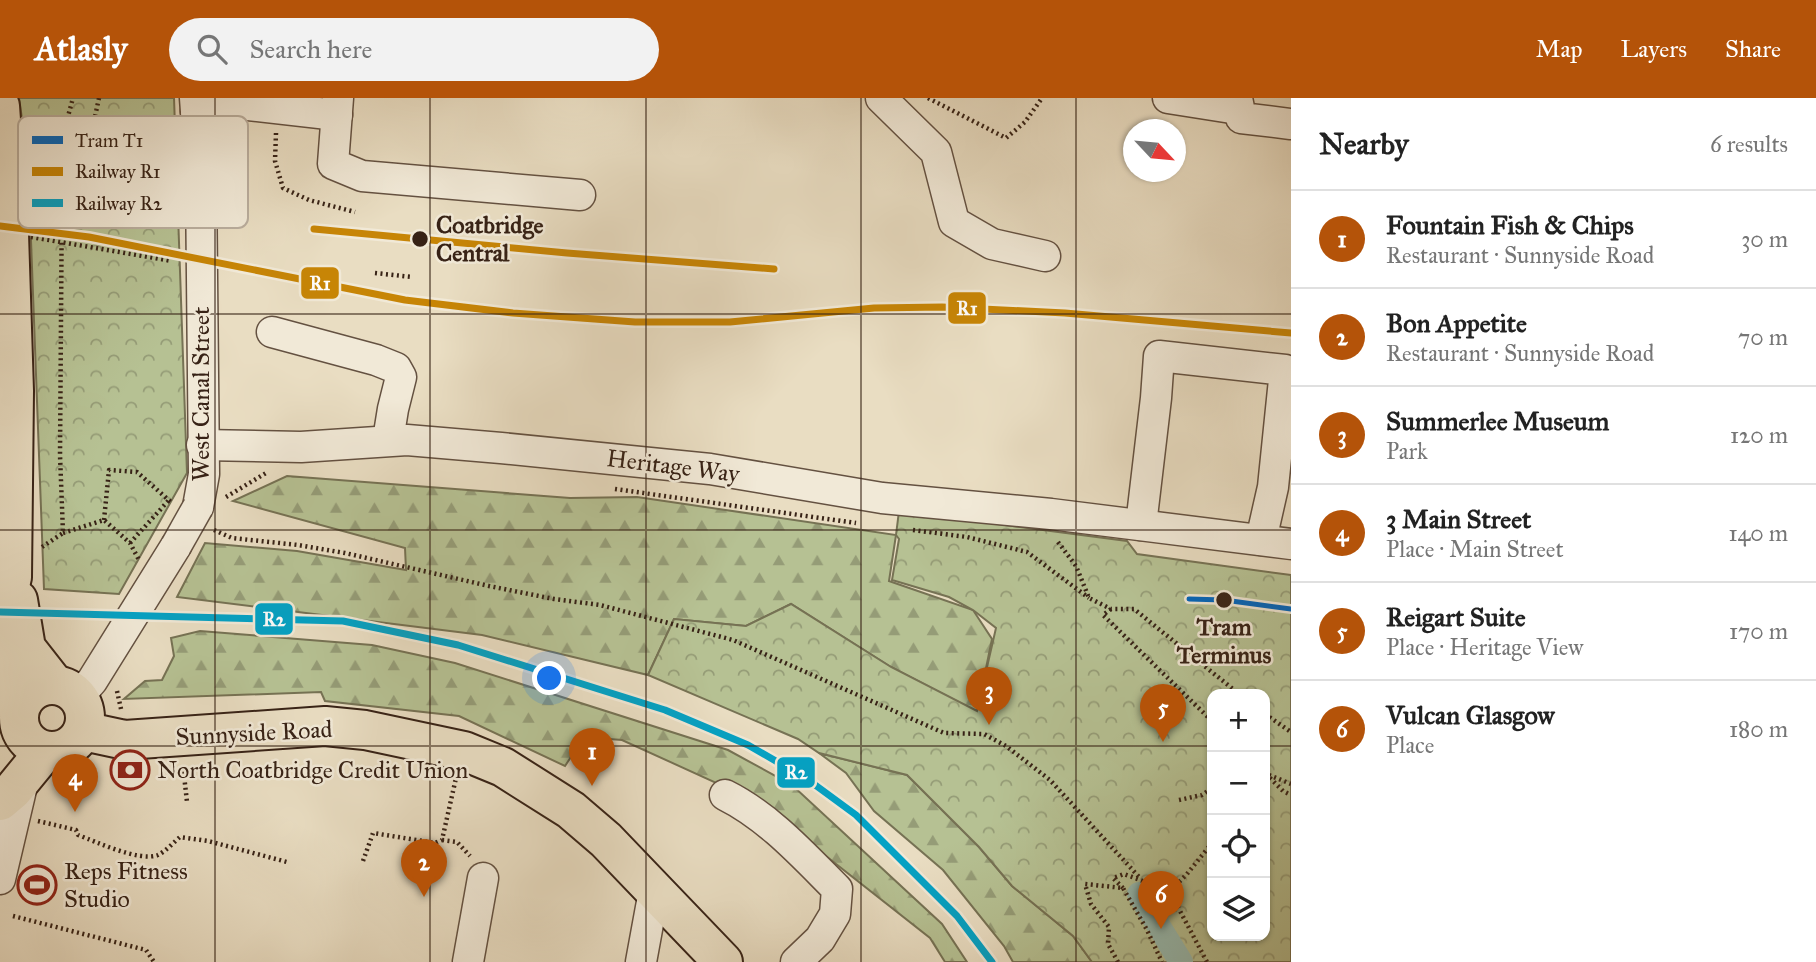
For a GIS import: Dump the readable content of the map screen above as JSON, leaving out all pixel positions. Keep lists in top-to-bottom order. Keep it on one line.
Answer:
{"streets":{"main road":["Sunnyside Road"],"street":["West Canal Street","Heritage Way"]},"crossings":[["West Canal Street","Heritage Way"],["West Canal Street","Sunnyside Road"]],"places":{"other":["Coatbridge Central","Tram Terminus"],"bank":["North Coatbridge Credit Union"],"sports":["Reps Fitness Studio"]},"lines":["rail line R1","tram line T1","rail line R2"],"legend":["Tram T1","Railway R1","Railway R2"],"north":"bottom right","page":{"header":"Atlasly","search":"Search here","nav":["Map","Layers","Share"],"heading":["Nearby","6 results"],"list":[{"mark":"1","name":"Fountain Fish & Chips","note":"Restaurant · Sunnyside Road","value":"30 m"},{"mark":"2","name":"Bon Appetite","note":"Restaurant · Sunnyside Road","value":"70 m"},{"mark":"3","name":"Summerlee Museum","note":"Park","value":"120 m"},{"mark":"4","name":"3 Main Street","note":"Place · Main Street","value":"140 m"},{"mark":"5","name":"Reigart Suite","note":"Place · Heritage View","value":"170 m"},{"mark":"6","name":"Vulcan Glasgow","note":"Place","value":"180 m"}],"pins":["3","5","1","4","2","6"],"map_buttons":["+","−"]}}
